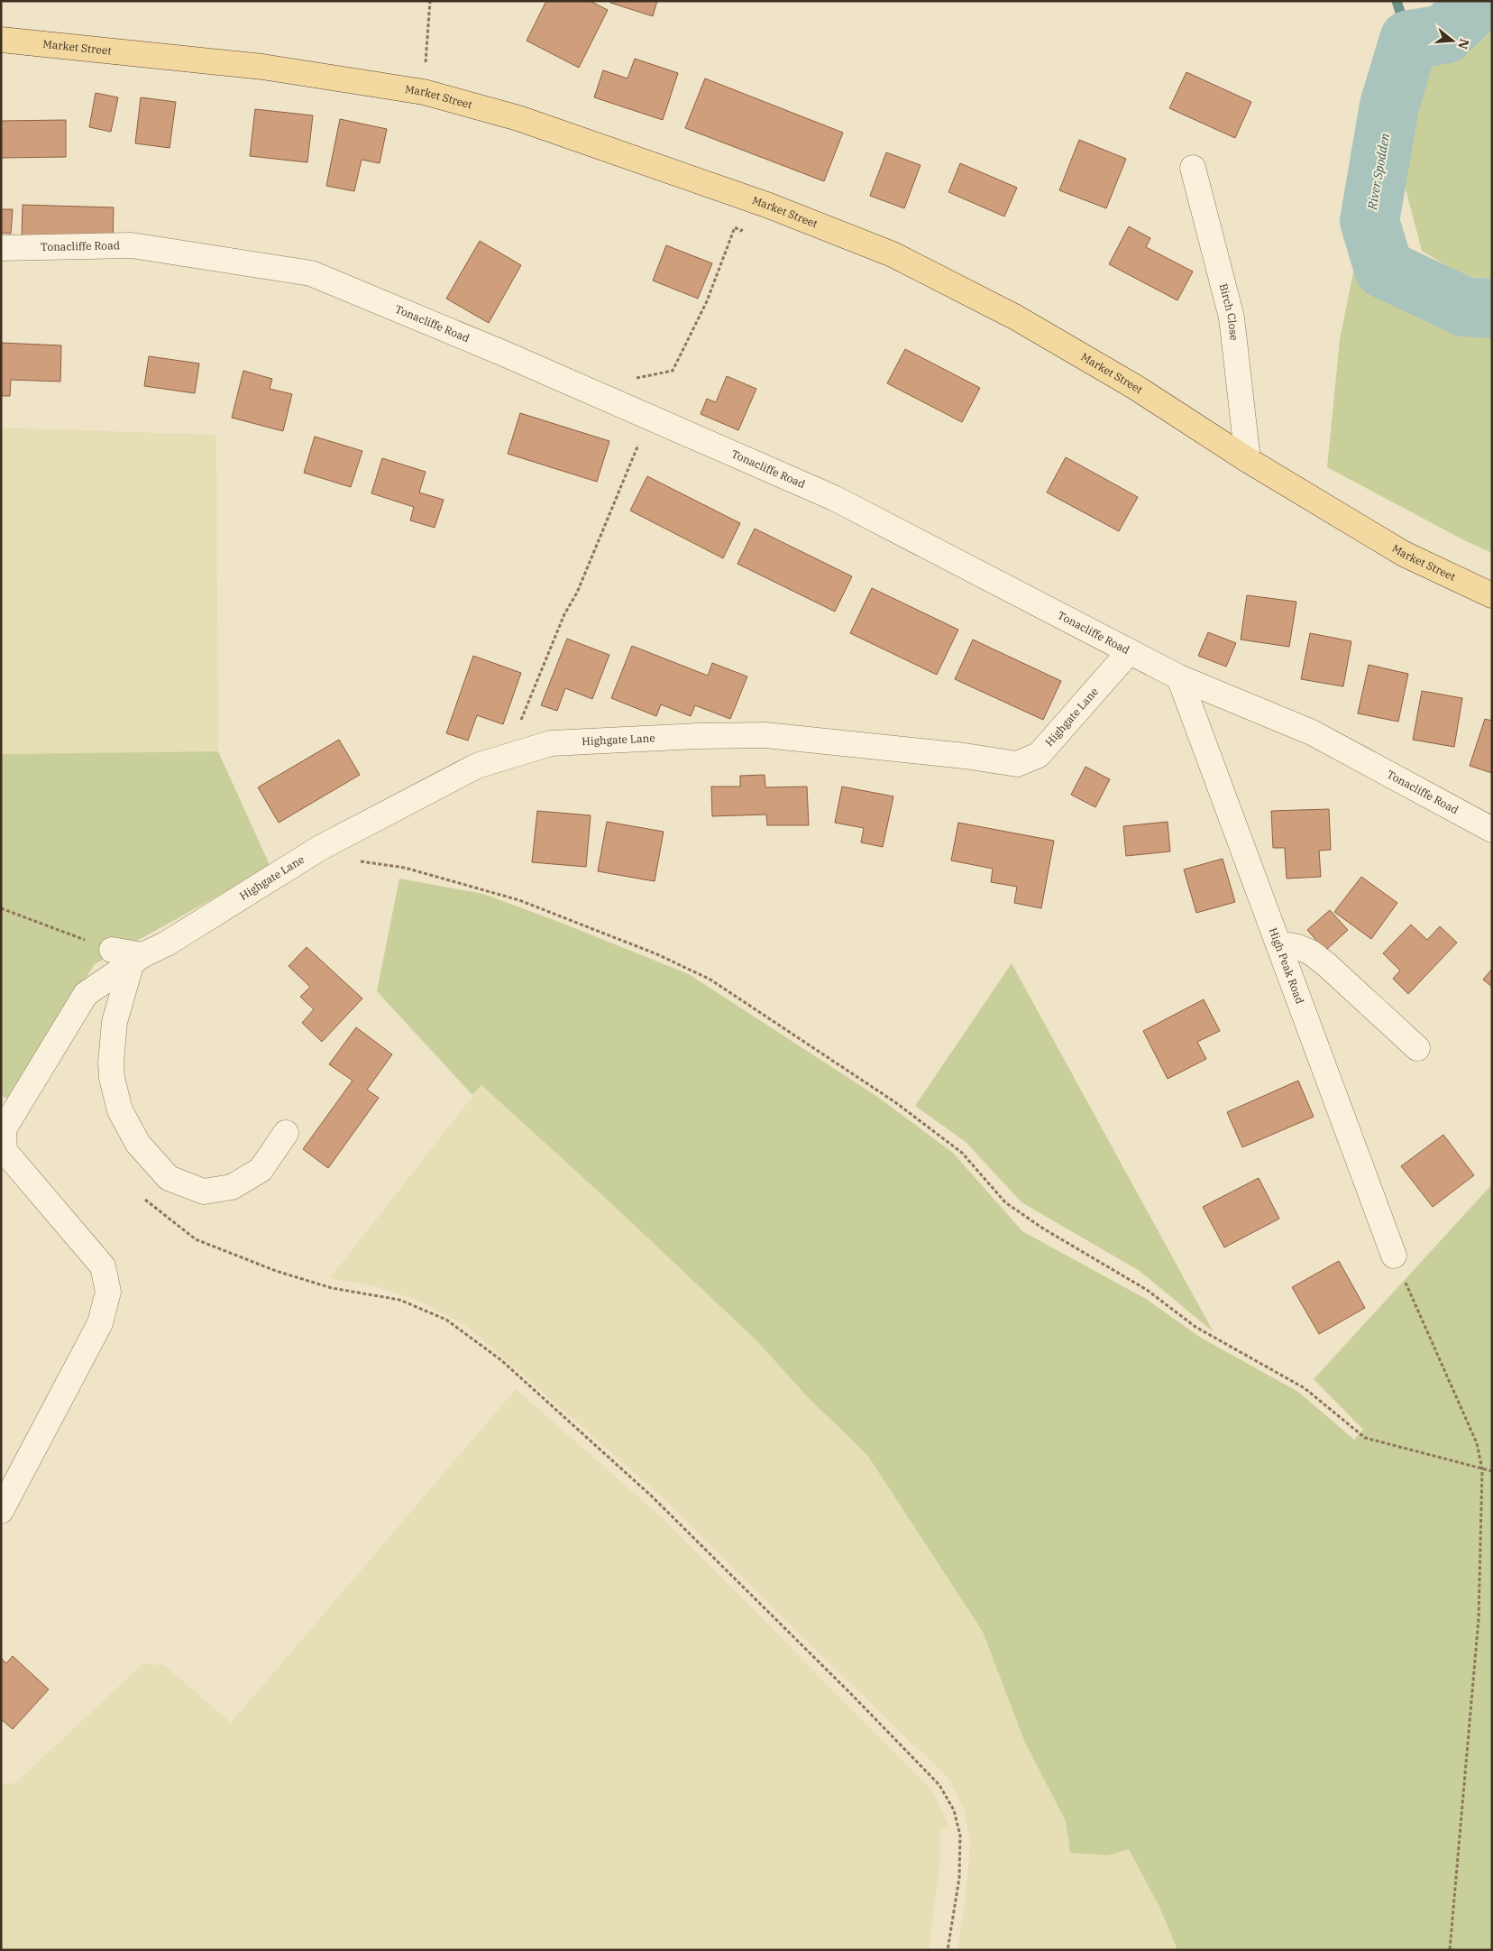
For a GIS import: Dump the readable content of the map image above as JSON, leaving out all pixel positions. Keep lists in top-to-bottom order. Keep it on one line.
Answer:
{"streets":{"main road":["Market Street"],"street":["Tonacliffe Road","Birch Close","Highgate Lane","High Peak Road"]},"crossings":[["Market Street","Birch Close"],["Tonacliffe Road","Highgate Lane"],["Tonacliffe Road","High Peak Road"]],"water":["River Spodden"],"north":"right"}
